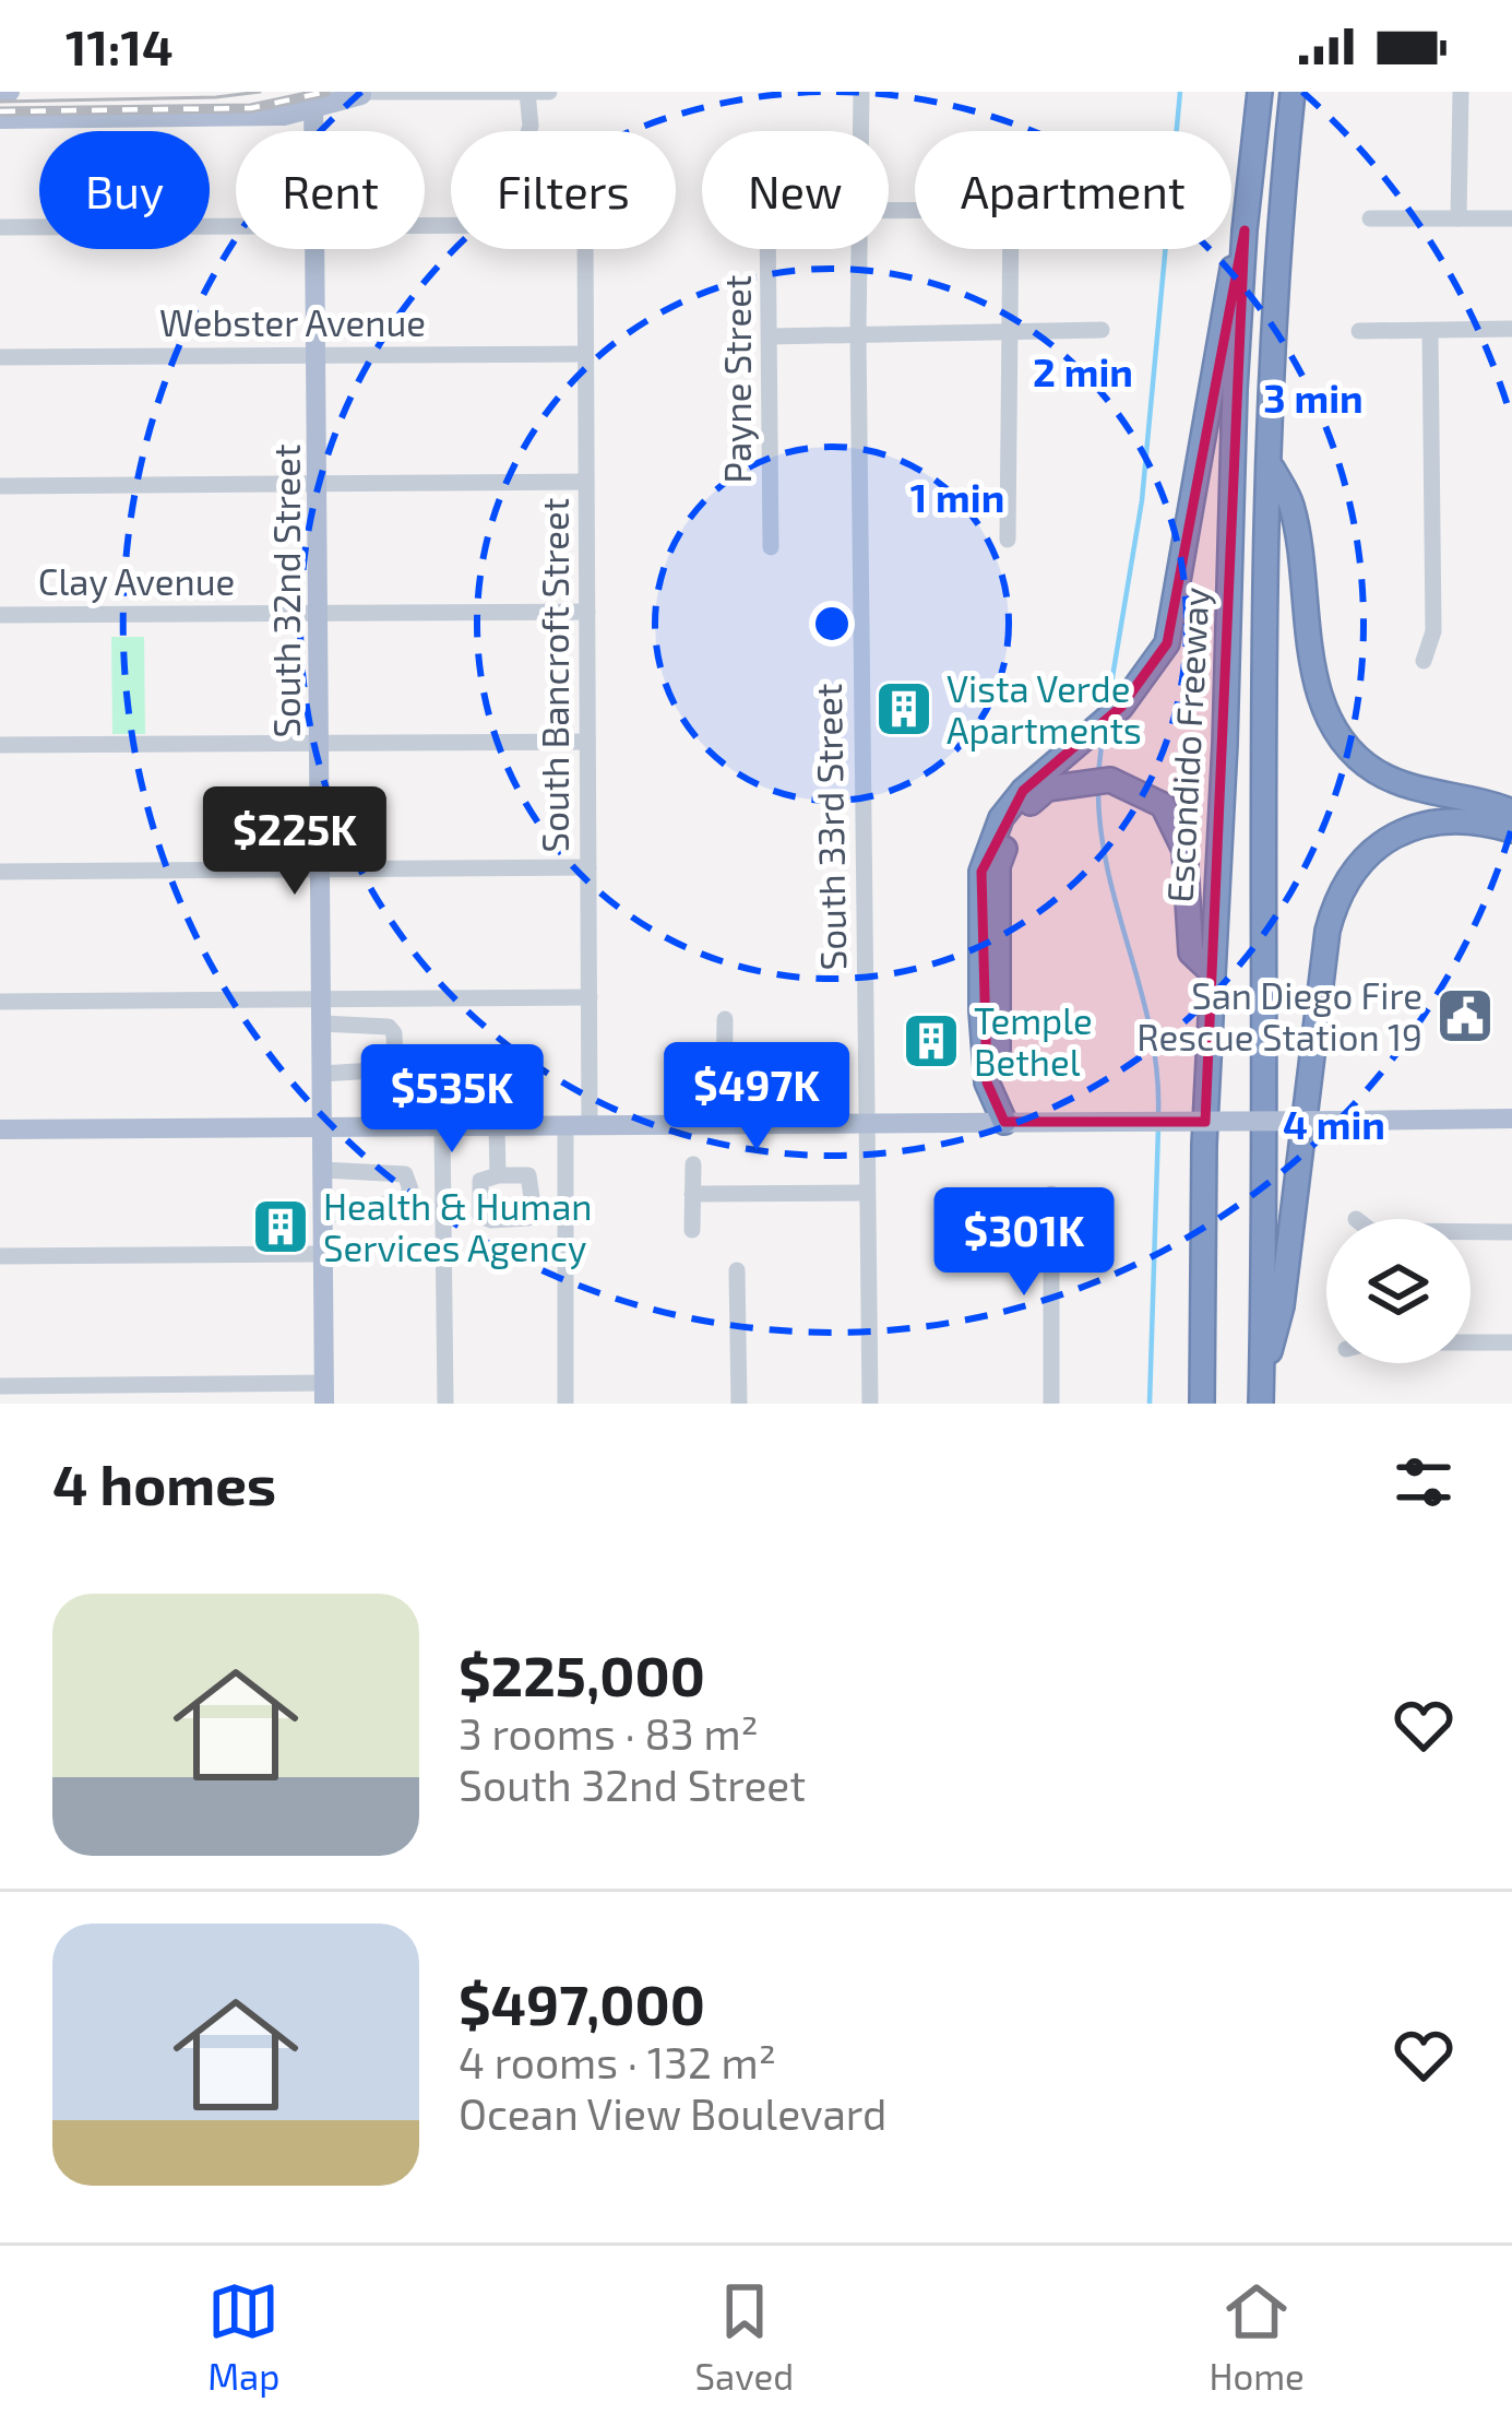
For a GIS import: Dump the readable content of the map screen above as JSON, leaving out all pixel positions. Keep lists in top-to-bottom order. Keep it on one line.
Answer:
{"streets":{"highway":["Escondido Freeway"],"main road":["South 32nd Street"],"street":["Webster Avenue","Payne Street","Clay Avenue","South Bancroft Street","South 33rd Street"]},"crossings":[["Webster Avenue","South 32nd Street"],["Webster Avenue","South Bancroft Street"],["Clay Avenue","South 32nd Street"],["Clay Avenue","South Bancroft Street"]],"places":{"building":["Vista Verde Apartments","Temple Bethel","Health & Human Services Agency"],"public building":["San Diego Fire Rescue Station 19"]},"page":{"status":"11:14","chip":["Buy","Rent","Filters","New","Apartment"],"price":["$225K","$497K","$535K","$301K"],"heading":"4 homes","list":[{"name":"$225,000","note":"3 rooms · 83 m² · South 32nd Street"},{"name":"$497,000","note":"4 rooms · 132 m² · Ocean View Boulevard"}],"tabs":["Map","Saved","Home"]},"rings":["2 min","3 min","1 min","4 min"]}
